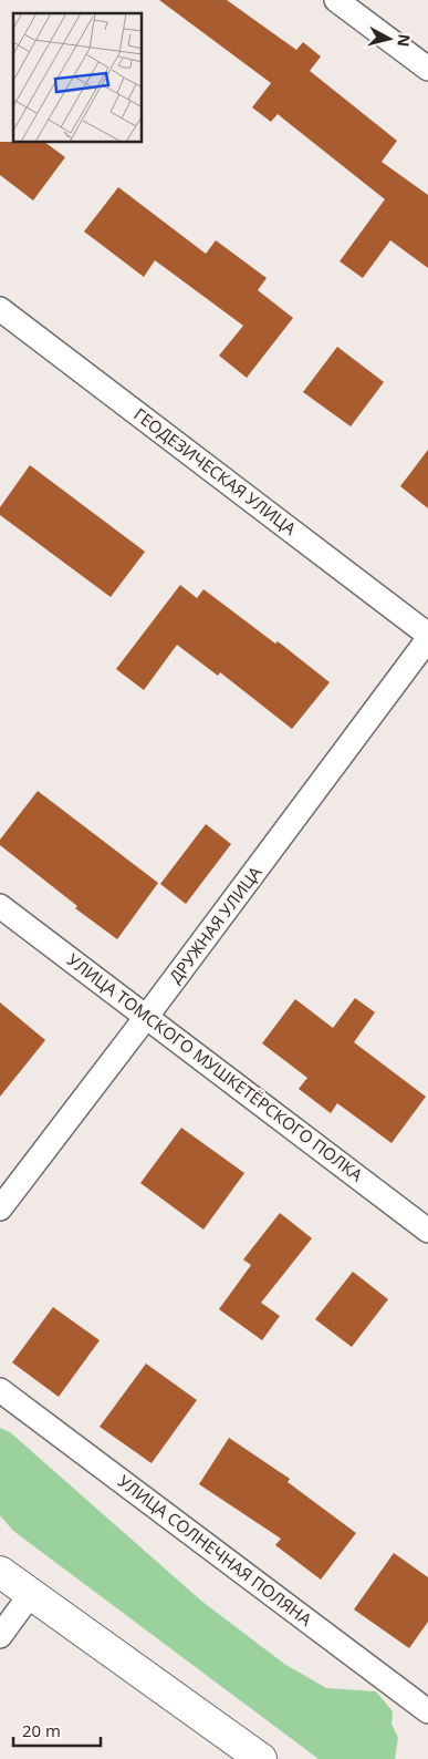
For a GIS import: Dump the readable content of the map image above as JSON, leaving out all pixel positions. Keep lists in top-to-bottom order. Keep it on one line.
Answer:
{"streets":{"street":["ГЕОДЕЗИЧЕСКАЯ УЛИЦА","ДРУЖНАЯ УЛИЦА","УЛИЦА ТОМСКОГО МУШКЕТЁРСКОГО ПОЛКА","УЛИЦА СОЛНЕЧНАЯ ПОЛЯНА"]},"crossings":[["ГЕОДЕЗИЧЕСКАЯ УЛИЦА","ДРУЖНАЯ УЛИЦА"],["ДРУЖНАЯ УЛИЦА","УЛИЦА ТОМСКОГО МУШКЕТЁРСКОГО ПОЛКА"]],"scale_bar":"20 m","north":"right"}
